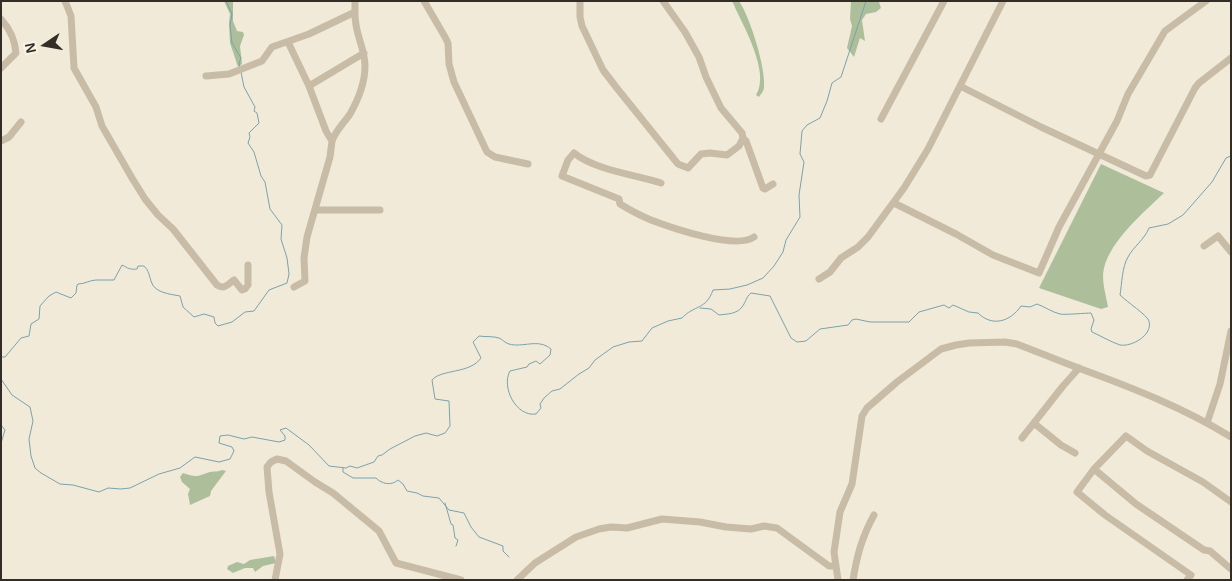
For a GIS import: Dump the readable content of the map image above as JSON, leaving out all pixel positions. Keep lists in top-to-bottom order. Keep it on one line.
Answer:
{"north":"left"}
